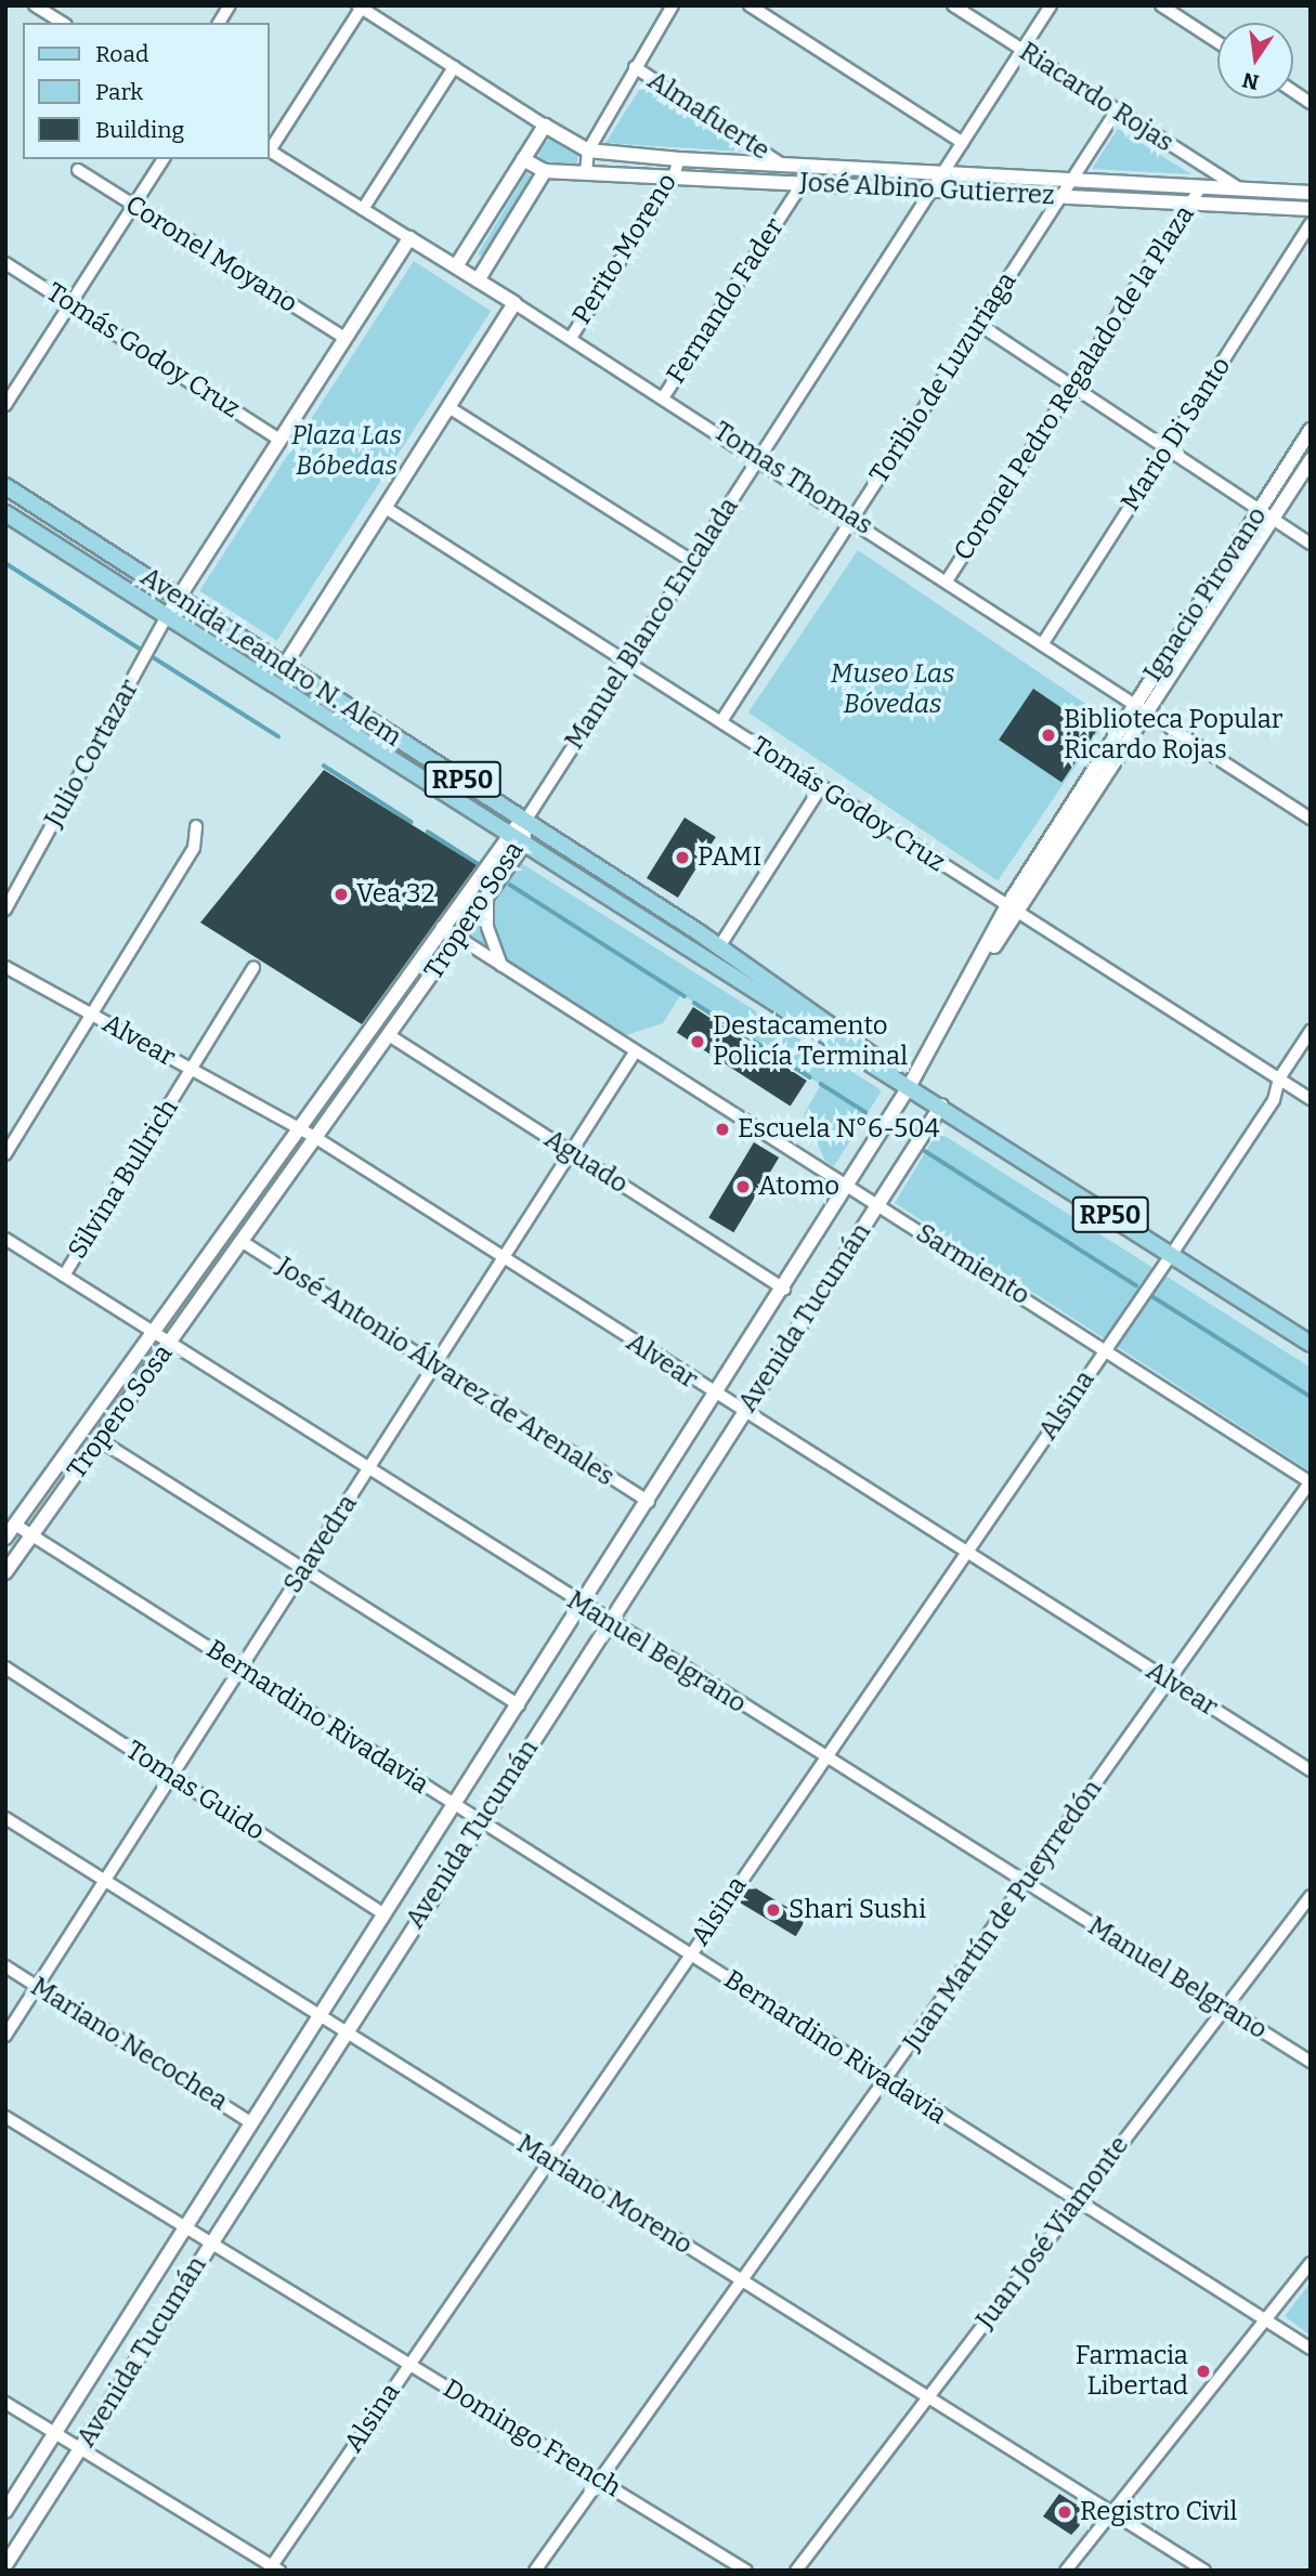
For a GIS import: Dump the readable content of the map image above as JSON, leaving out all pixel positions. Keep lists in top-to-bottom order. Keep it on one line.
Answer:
{"streets":{"main road":["Avenida Leandro N. Alem","RP50"],"street":["Riacardo Rojas","Almafuerte","José Albino Gutierrez","Perito Moreno","Coronel Moyano","Fernando Fader","Tomás Godoy Cruz","Toribio de Luzuriaga","Coronel Pedro Regalado de la Plaza","Mario Di Santo","Tomas Thomas","Ignacio Pirovano","Manuel Blanco Encalada","Julio Cortazar","Tropero Sosa","Alvear","Aguado","Silvina Bullrich","Sarmiento","Avenida Tucumán","José Antonio Álvarez de Arenales","Alsina","Saavedra","Manuel Belgrano","Bernardino Rivadavia","Tomas Guido","Juan Martín de Pueyrredón","Mariano Necochea","Mariano Moreno","Juan José Viamonte","Domingo French"]},"crossings":[["Riacardo Rojas","José Albino Gutierrez"],["Riacardo Rojas","Toribio de Luzuriaga"],["Riacardo Rojas","Manuel Blanco Encalada"],["Almafuerte","José Albino Gutierrez"],["José Albino Gutierrez","Perito Moreno"],["José Albino Gutierrez","Fernando Fader"],["José Albino Gutierrez","Toribio de Luzuriaga"],["José Albino Gutierrez","Coronel Pedro Regalado de la Plaza"],["José Albino Gutierrez","Manuel Blanco Encalada"],["Perito Moreno","Tomas Thomas"],["Coronel Moyano","Julio Cortazar"],["Fernando Fader","Tomas Thomas"],["Tomás Godoy Cruz","Toribio de Luzuriaga"],["Tomás Godoy Cruz","Ignacio Pirovano"],["Tomás Godoy Cruz","Manuel Blanco Encalada"],["Tomás Godoy Cruz","Julio Cortazar"],["Tomás Godoy Cruz","Alsina"],["Toribio de Luzuriaga","Tomas Thomas"],["Coronel Pedro Regalado de la Plaza","Tomas Thomas"],["Mario Di Santo","Tomas Thomas"],["Tomas Thomas","Ignacio Pirovano"],["Tomas Thomas","Manuel Blanco Encalada"],["Tomas Thomas","Julio Cortazar"],["Ignacio Pirovano","Avenida Leandro N. Alem"],["Ignacio Pirovano","Avenida Tucumán"],["Manuel Blanco Encalada","Avenida Leandro N. Alem"],["Manuel Blanco Encalada","Tropero Sosa"],["Avenida Leandro N. Alem","Julio Cortazar"],["Avenida Leandro N. Alem","Tropero Sosa"],["Avenida Leandro N. Alem","Avenida Tucumán"],["Avenida Leandro N. Alem","Alsina"],["Tropero Sosa","Alvear"],["Tropero Sosa","Aguado"],["Tropero Sosa","Sarmiento"],["Tropero Sosa","José Antonio Álvarez de Arenales"],["Tropero Sosa","Manuel Belgrano"],["Tropero Sosa","Bernardino Rivadavia"],["Alvear","Silvina Bullrich"],["Alvear","Avenida Tucumán"],["Alvear","Alsina"],["Alvear","Saavedra"],["Alvear","Juan Martín de Pueyrredón"],["Aguado","Avenida Tucumán"],["Aguado","Saavedra"],["Silvina Bullrich","Manuel Belgrano"],["Sarmiento","Avenida Tucumán"],["Sarmiento","Alsina"],["Sarmiento","Saavedra"],["Sarmiento","Juan Martín de Pueyrredón"],["Avenida Tucumán","José Antonio Álvarez de Arenales"],["Avenida Tucumán","Manuel Belgrano"],["Avenida Tucumán","Bernardino Rivadavia"],["Avenida Tucumán","Tomas Guido"],["Avenida Tucumán","Mariano Necochea"],["Avenida Tucumán","Mariano Moreno"],["Avenida Tucumán","Domingo French"],["José Antonio Álvarez de Arenales","Saavedra"],["Alsina","Manuel Belgrano"],["Alsina","Bernardino Rivadavia"],["Alsina","Mariano Moreno"],["Alsina","Domingo French"],["Saavedra","Manuel Belgrano"],["Saavedra","Bernardino Rivadavia"],["Saavedra","Tomas Guido"],["Saavedra","Mariano Necochea"],["Saavedra","Mariano Moreno"],["Manuel Belgrano","Juan Martín de Pueyrredón"],["Manuel Belgrano","Juan José Viamonte"],["Bernardino Rivadavia","Juan Martín de Pueyrredón"],["Bernardino Rivadavia","Juan José Viamonte"],["Juan Martín de Pueyrredón","Mariano Moreno"],["Juan Martín de Pueyrredón","Domingo French"],["Mariano Moreno","Juan José Viamonte"]],"parks":["Plaza Las Bóbedas","Museo Las Bóvedas"],"places":["Biblioteca Popular Ricardo Rojas","PAMI","Vea 32","Destacamento Policía Terminal","Escuela N°6-504","Atomo","Shari Sushi","Farmacia Libertad","Registro Civil"],"legend":["Road","Park","Building"],"north":"bottom"}
